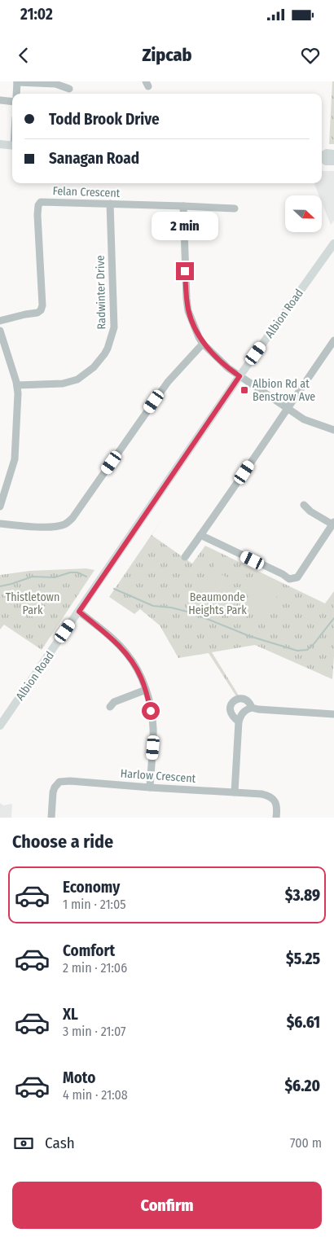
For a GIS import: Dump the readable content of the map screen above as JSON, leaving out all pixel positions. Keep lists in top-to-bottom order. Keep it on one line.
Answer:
{"streets":{"main road":["Albion Road"],"street":["Felan Crescent","Radwinter Drive","Harlow Crescent"]},"crossings":[["Felan Crescent","Radwinter Drive"]],"parks":["Thistletown Park","Beaumonde Heights Park"],"places":{"transit":["Albion Rd at Benstrow Ave"]},"north":"right","page":{"status":"21:02","header":"Zipcab","banner":["Todd Brook Drive","Sanagan Road"],"bubble":"2 min","heading":"Choose a ride","list":[{"name":"Economy","note":"1 min · 21:05","value":"$3.89"},{"name":"Comfort","note":"2 min · 21:06","value":"$5.25"},{"name":"XL","note":"3 min · 21:07","value":"$6.61"},{"name":"Moto","note":"4 min · 21:08","value":"$6.20"}],"pay":["Cash","700 m"],"buttons":"Confirm"}}
